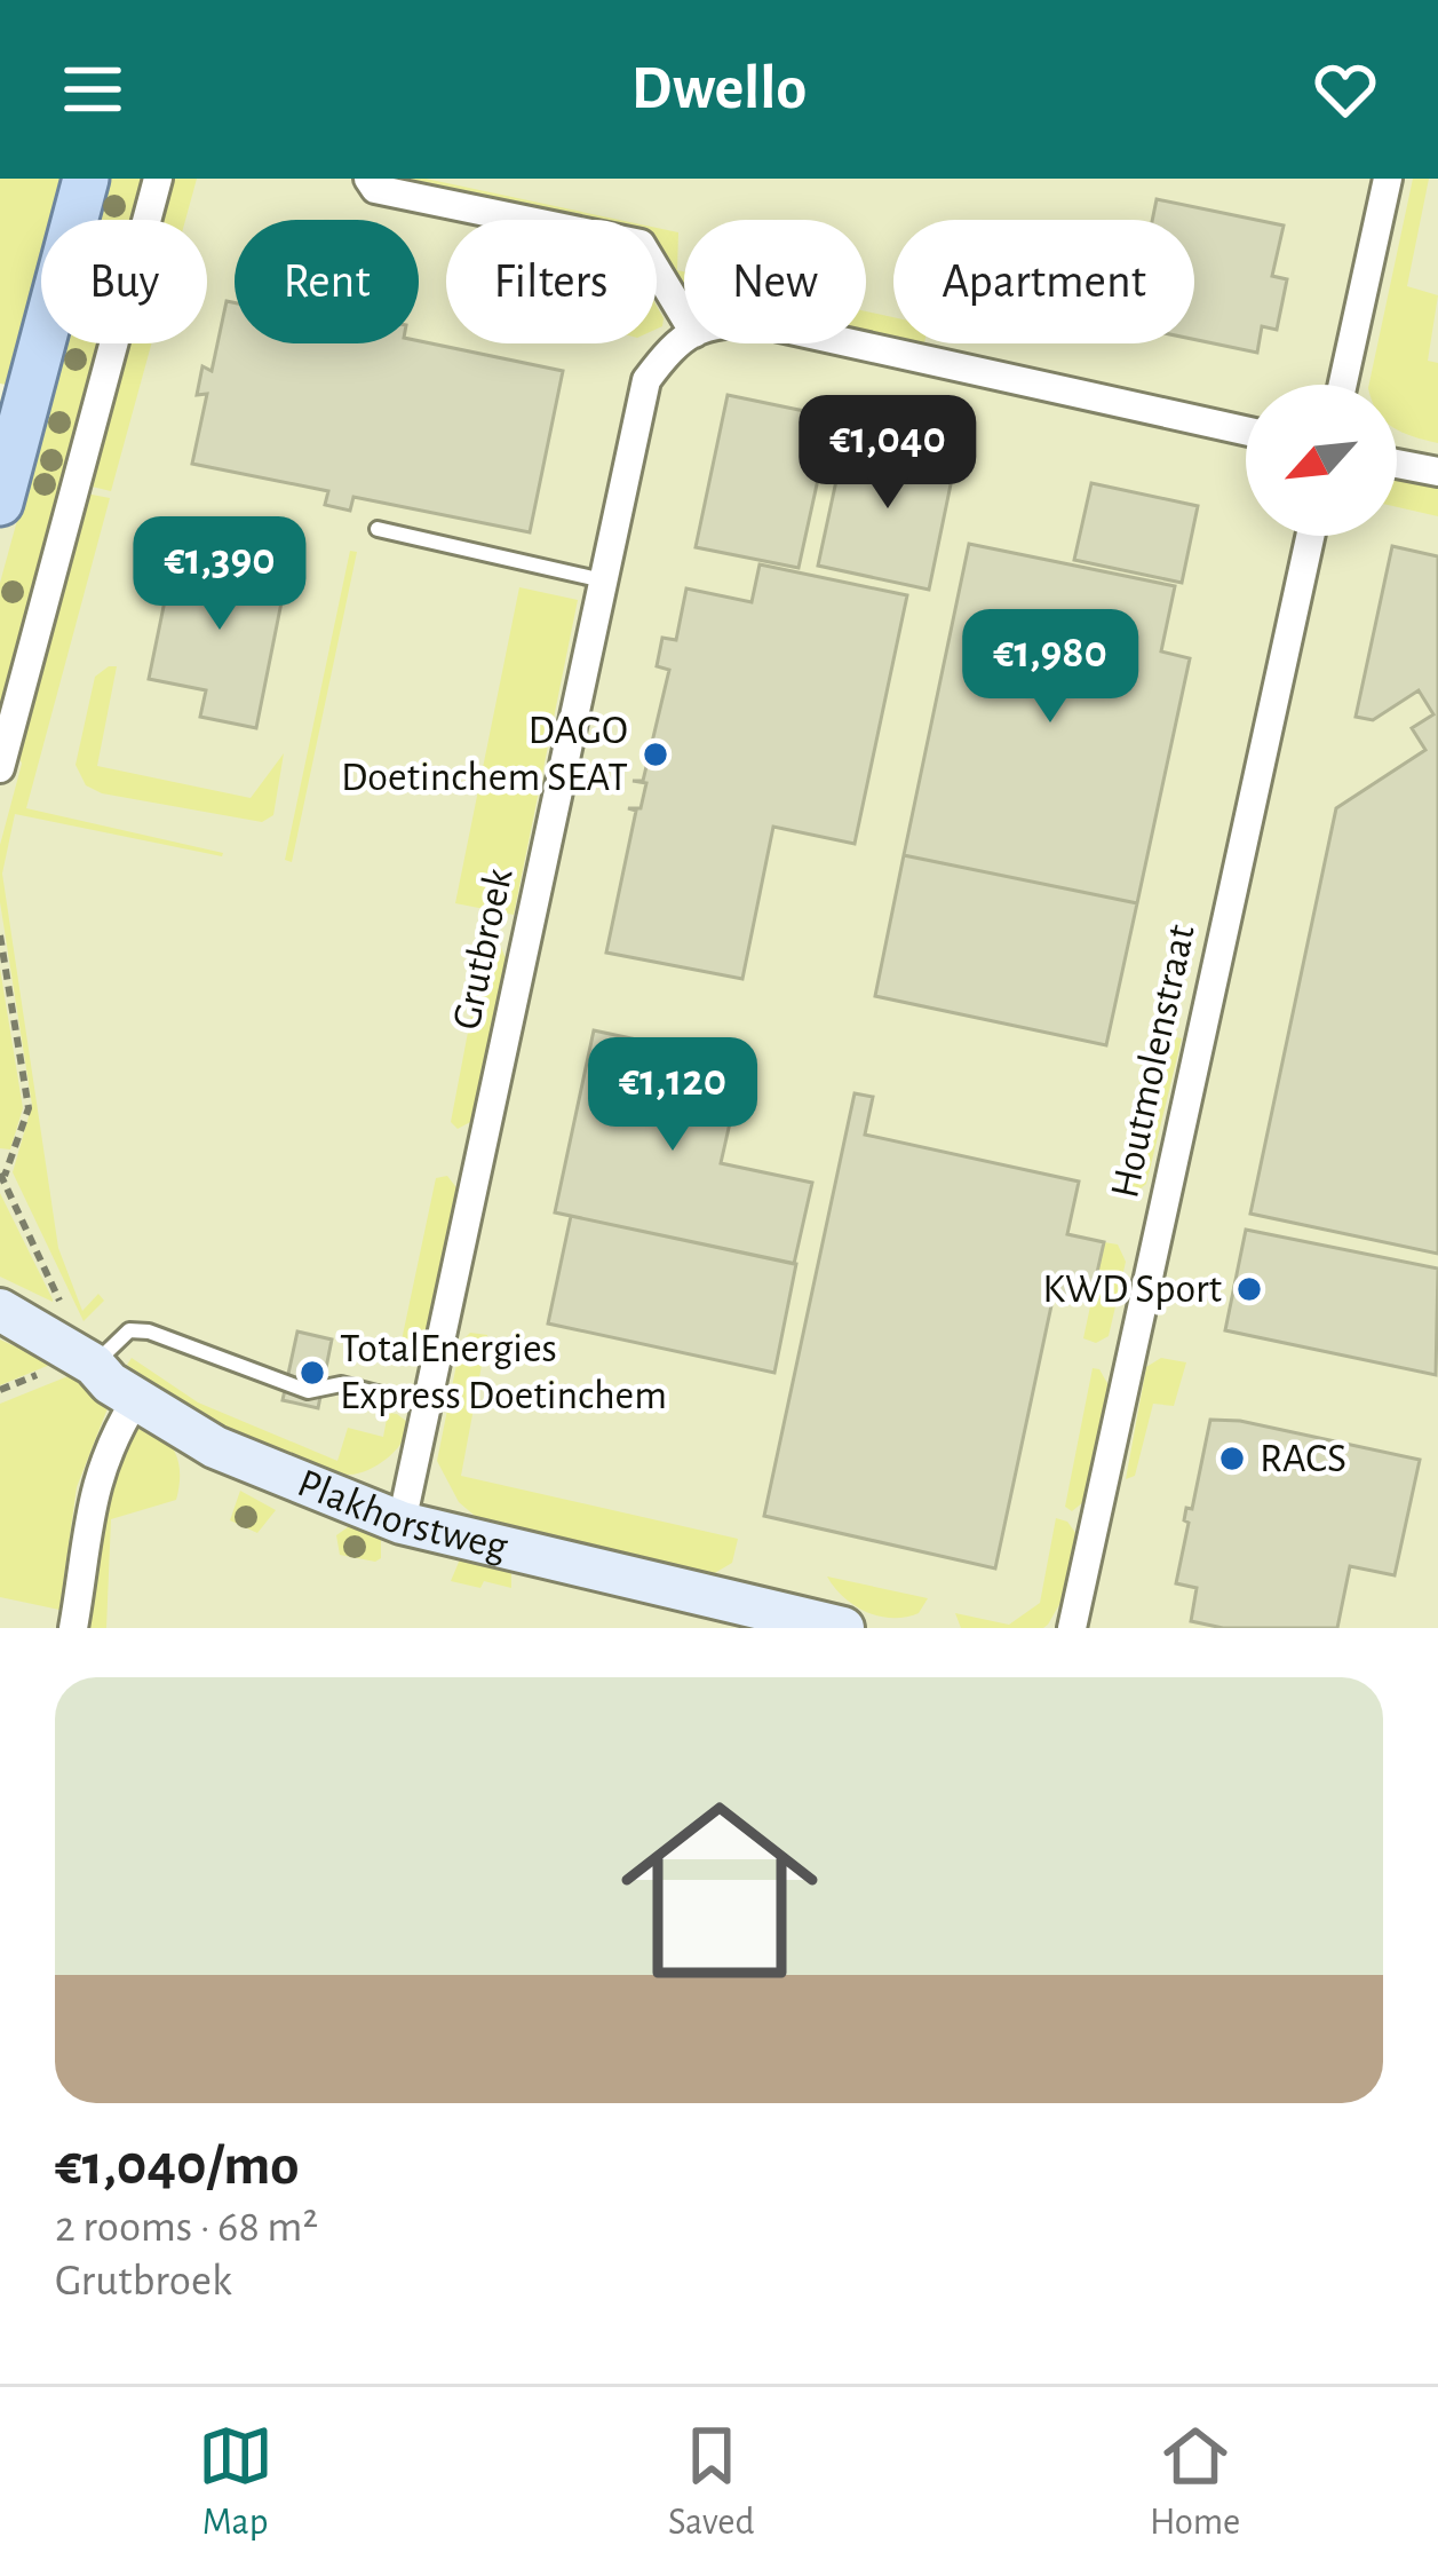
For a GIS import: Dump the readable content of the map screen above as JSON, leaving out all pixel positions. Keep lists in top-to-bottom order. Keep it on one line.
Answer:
{"streets":{"street":["Grutbroek","Houtmolenstraat","Plakhorstweg"]},"crossings":[["Grutbroek","Plakhorstweg"]],"places":["DAGO Doetinchem SEAT","KWD Sport","TotalEnergies Express Doetinchem","RACS"],"north":"bottom left","page":{"header":"Dwello","chip":["Buy","Rent","Filters","New","Apartment"],"price":["€1,040","€1,390","€1,980","€1,120"],"list":[{"name":"€1,040/mo","note":"2 rooms · 68 m² · Grutbroek"}],"tabs":["Map","Saved","Home"]}}
